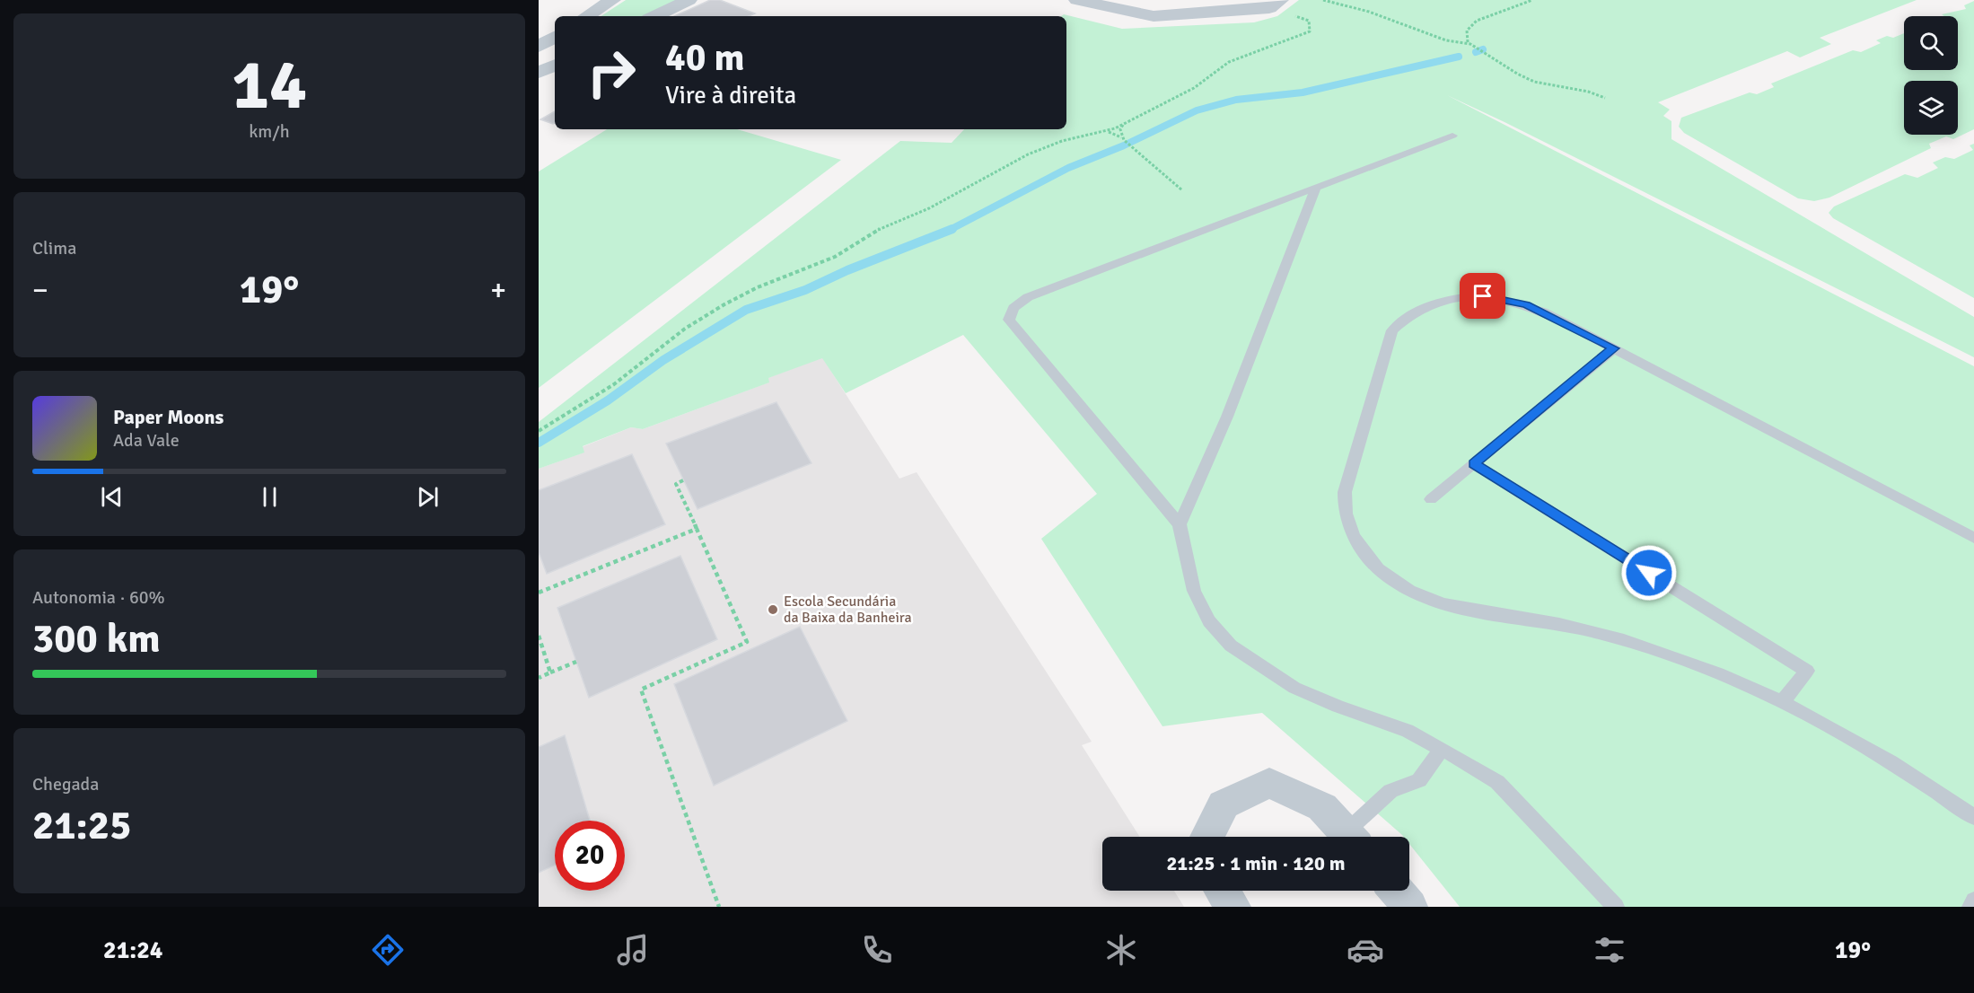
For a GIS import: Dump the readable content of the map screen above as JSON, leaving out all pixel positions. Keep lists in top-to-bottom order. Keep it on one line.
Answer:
{"places":["Escola Secundária da Baixa da Banheira"],"page":{"tile":[["14","km/h"],"Clima",["Autonomia · 60%","300 km"],["Chegada","21:25"]],"turn":["40 m","Vire à direita"],"heat":["−","19°","+"],"song":["Paper Moons","Ada Vale"],"limit":"20","trip":"21:25 · 1 min · 120 m","tabs":["21:24","19°"]}}
